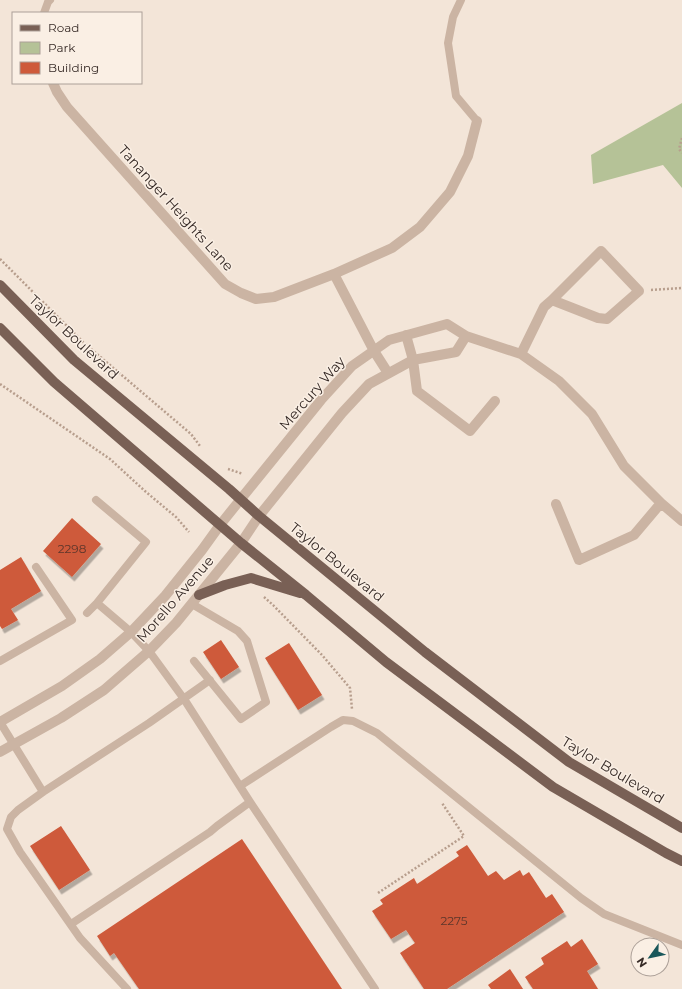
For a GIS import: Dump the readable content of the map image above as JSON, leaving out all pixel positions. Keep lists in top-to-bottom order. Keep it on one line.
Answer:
{"streets":{"main road":["Taylor Boulevard"],"street":["Tananger Heights Lane","Mercury Way","Morello Avenue"]},"crossings":[["Taylor Boulevard","Mercury Way"],["Taylor Boulevard","Morello Avenue"],["Mercury Way","Morello Avenue"]],"house_numbers":["2298","2275"],"legend":["Road","Park","Building"],"north":"bottom left"}
